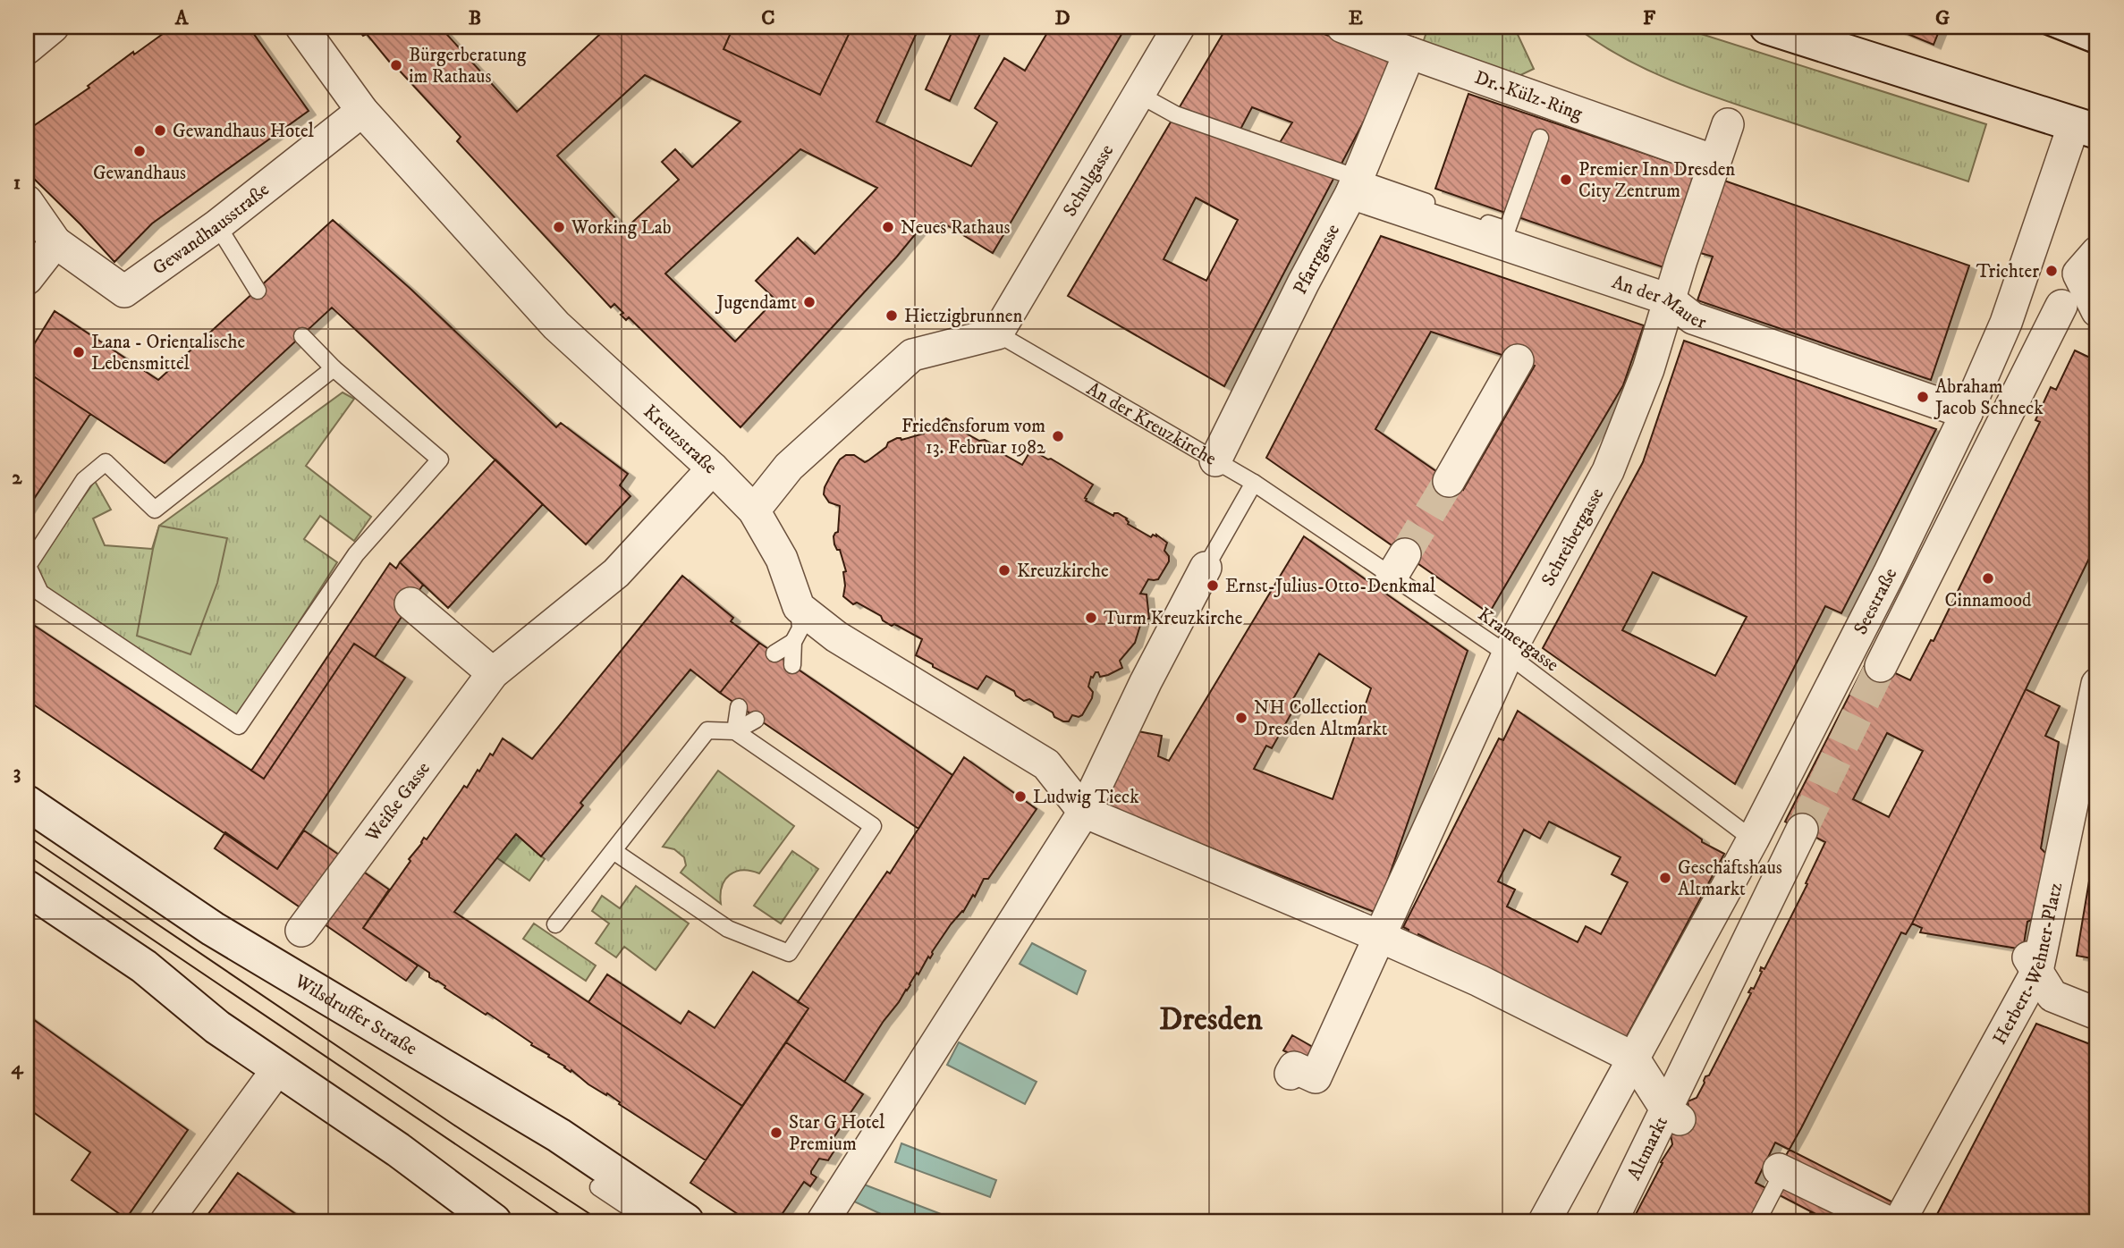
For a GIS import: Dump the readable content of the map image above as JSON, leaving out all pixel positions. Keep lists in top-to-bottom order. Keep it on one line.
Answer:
{"streets":{"street":["Dr.-Külz-Ring","Schulgasse","Gewandhausstraße","Pfarrgasse","An der Mauer","Kreuzstraße","Schreibergasse","Seestraße","Weiße Gasse","Herbert-Wehner-Platz","Wilsdruffer Straße","Altmarkt"],"lane":["An der Kreuzkirche","Kramergasse"]},"crossings":[["Dr.-Külz-Ring","Pfarrgasse"],["Dr.-Külz-Ring","Schreibergasse"],["Schulgasse","An der Kreuzkirche"],["Gewandhausstraße","Kreuzstraße"],["Pfarrgasse","An der Mauer"],["Pfarrgasse","An der Kreuzkirche"],["An der Mauer","Schreibergasse"],["An der Mauer","Seestraße"],["An der Kreuzkirche","Kramergasse"],["Kreuzstraße","Weiße Gasse"],["Schreibergasse","Kramergasse"],["Seestraße","Kramergasse"]],"districts":["Dresden"],"places":["Bürgerberatung im Rathaus","Gewandhaus Hotel","Gewandhaus","Premier Inn Dresden City Zentrum","Working Lab","Neues Rathaus","Trichter","Jugendamt","Hietzigbrunnen","Lana - Orientalische Lebensmittel","Abraham Jacob Schneck","Friedensforum vom 13. Februar 1982","Kreuzkirche","Cinnamood","Ernst-Julius-Otto-Denkmal","Turm Kreuzkirche","NH Collection Dresden Altmarkt","Ludwig Tieck","Geschäftshaus Altmarkt","Star G Hotel Premium"],"grid":{"columns":["A","B","C","D","E","F","G"],"rows":["1","2","3","4"]}}
